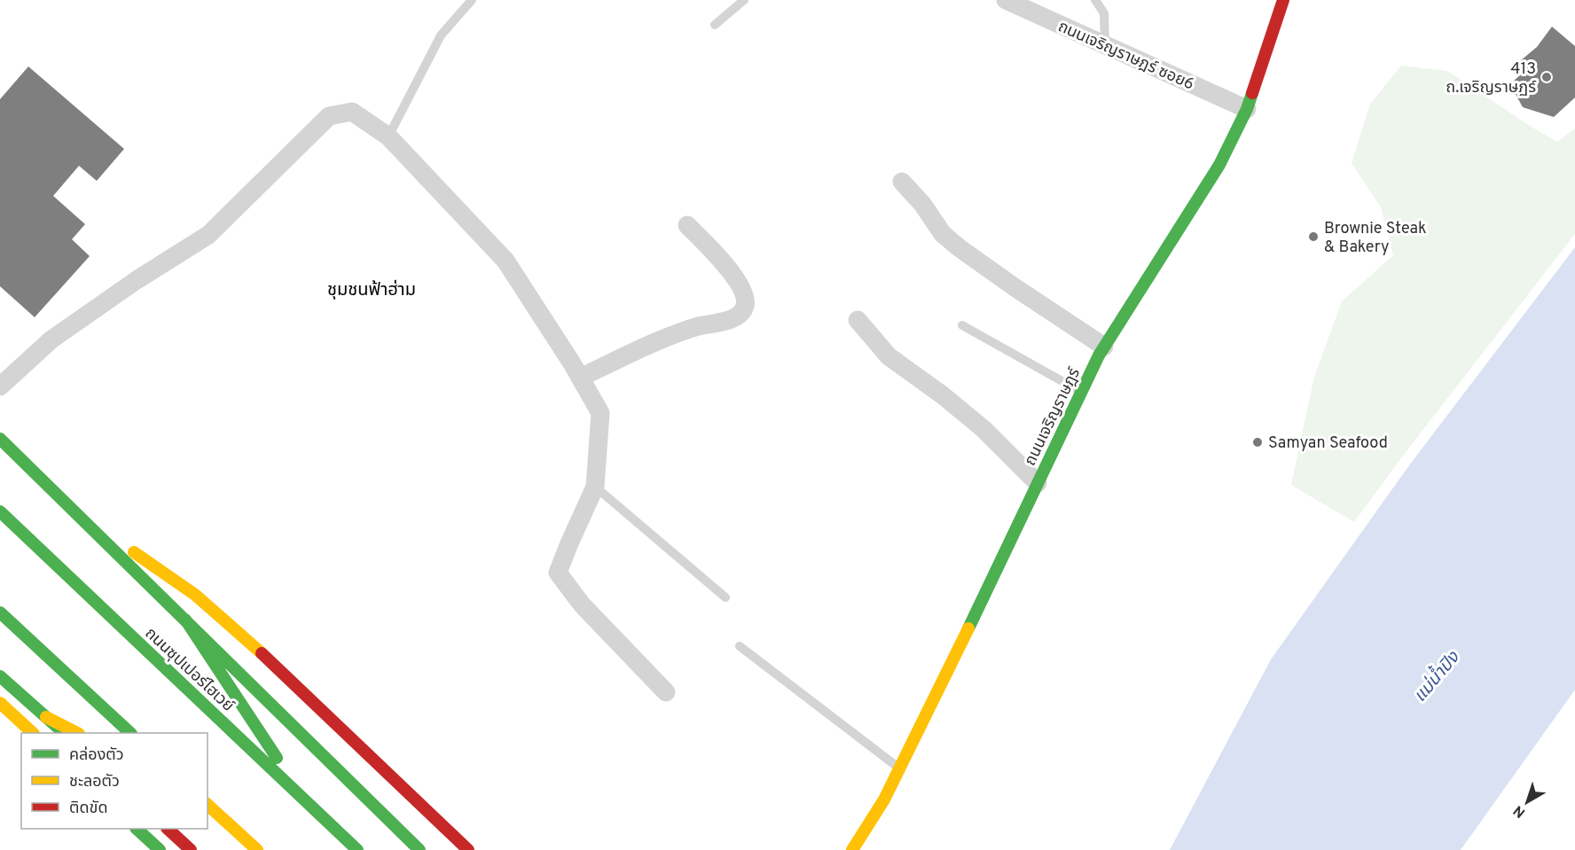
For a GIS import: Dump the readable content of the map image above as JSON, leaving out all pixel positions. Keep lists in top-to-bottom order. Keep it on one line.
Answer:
{"streets":{"main road":["ถนนเจริญราษฎร์","ถนนซุปเปอร์ไฮเวย์"],"street":["ถนนเจริญราษฎร์ ซอย6"]},"crossings":[["ถนนเจริญราษฎร์ ซอย6","ถนนเจริญราษฎร์"]],"districts":["ชุมชนฟ้าฮ่าม"],"water":["แม่น้ำปิง"],"places":["413 ถ.เจริญราษฏร์","Brownie Steak & Bakery","Samyan Seafood"],"legend":["คล่องตัว","ชะลอตัว","ติดขัด"],"north":"bottom left"}
